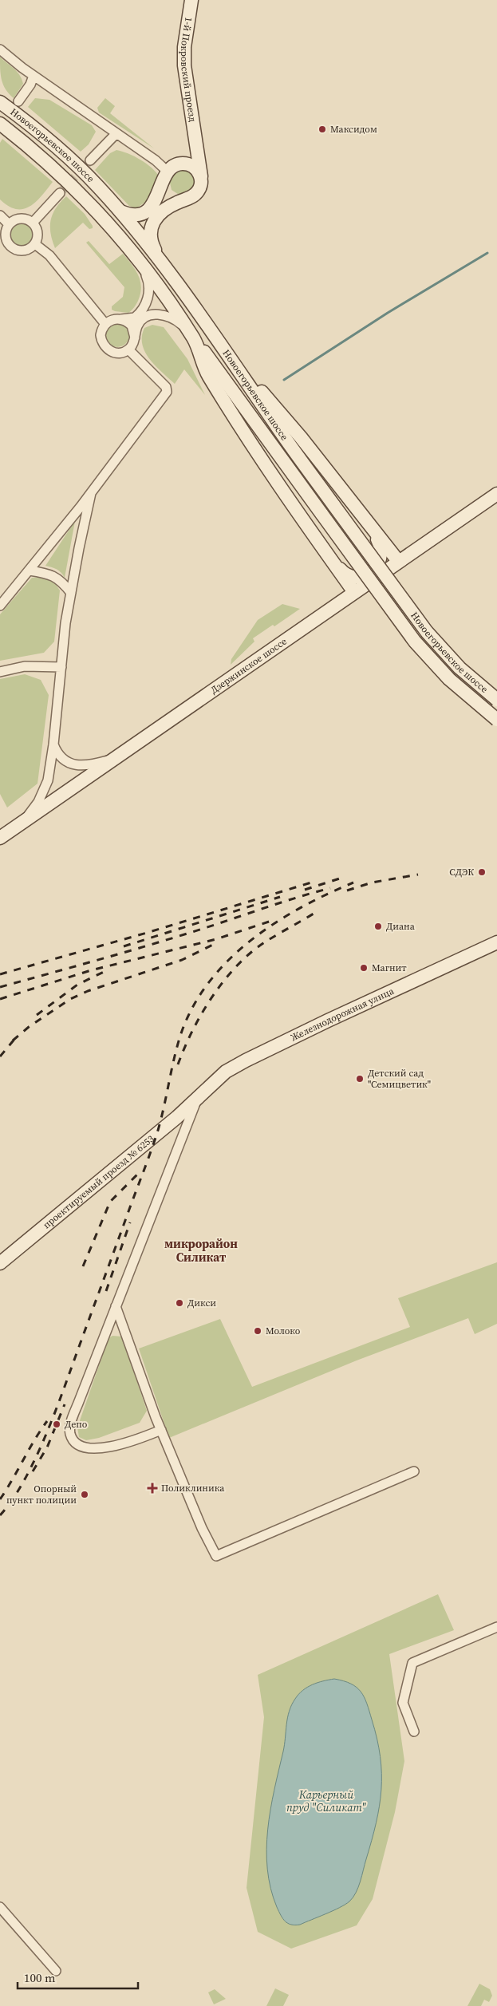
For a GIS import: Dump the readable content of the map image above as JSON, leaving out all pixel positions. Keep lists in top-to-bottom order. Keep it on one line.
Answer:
{"streets":{"main road":["1-й Покровский проезд","Новоегорьевское шоссе","Дзержинское шоссе","Железнодорожная улица","проектируемый проезд № 6253"]},"crossings":[["Железнодорожная улица","проектируемый проезд № 6253"]],"districts":["микрорайон Силикат"],"water":["Карьерный пруд \"Силикат\""],"places":{"other":["Максидом","СДЭК","Диана","Магнит","Детский сад \"Семицветик\"","Дикси","Молоко","Депо","Опорный пункт полиции"],"health":["Поликлиника"]},"scale_bar":"100 m"}
